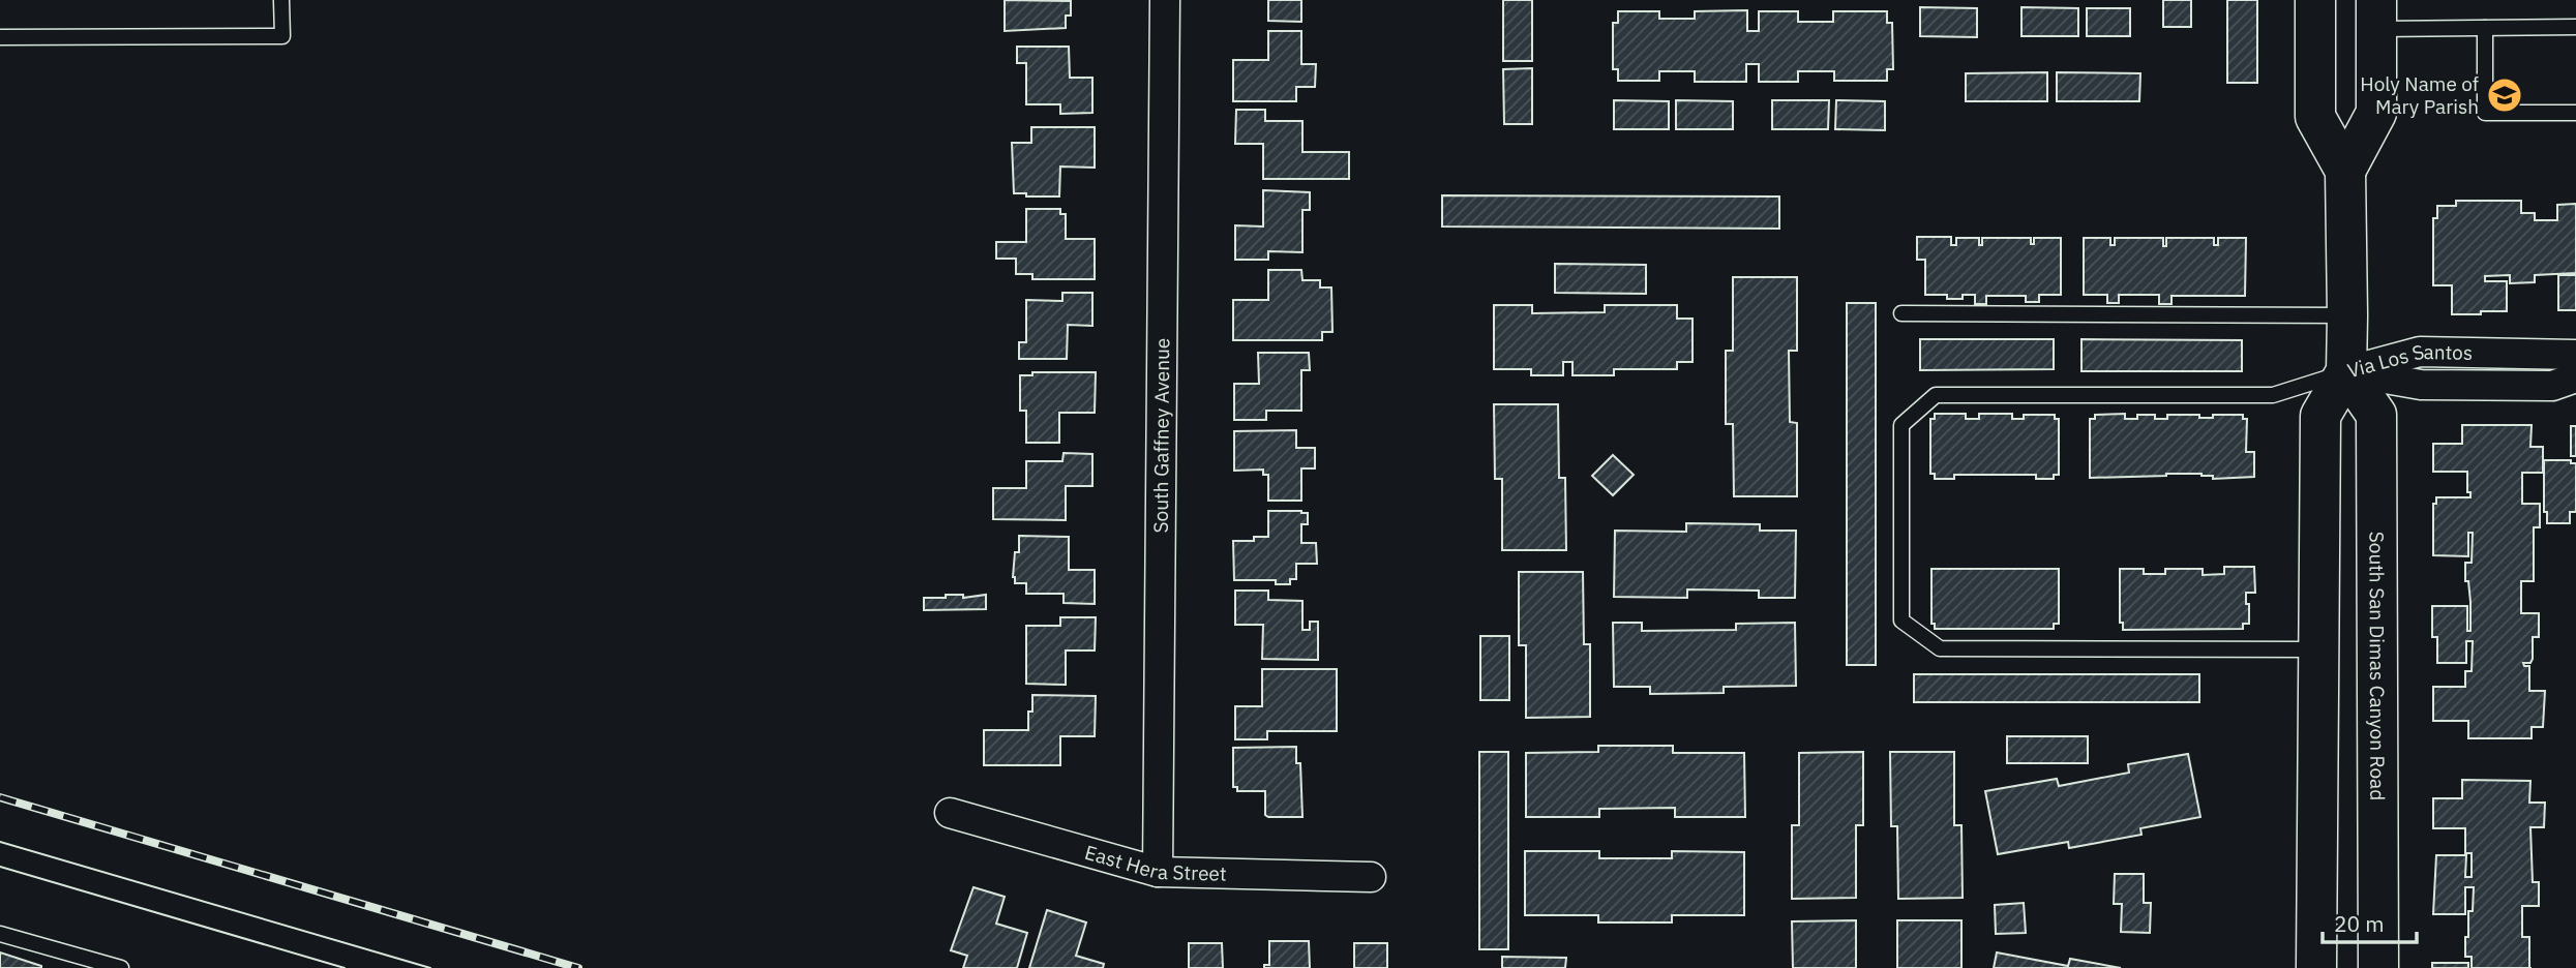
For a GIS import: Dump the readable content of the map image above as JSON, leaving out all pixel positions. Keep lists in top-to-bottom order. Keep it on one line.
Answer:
{"streets":{"main road":["South San Dimas Canyon Road"],"street":["Via Los Santos","South Gaffney Avenue","East Hera Street"]},"crossings":[["Via Los Santos","South San Dimas Canyon Road"],["South Gaffney Avenue","East Hera Street"]],"places":{"school or university":["Holy Name of Mary Parish"]},"scale_bar":"20 m"}
